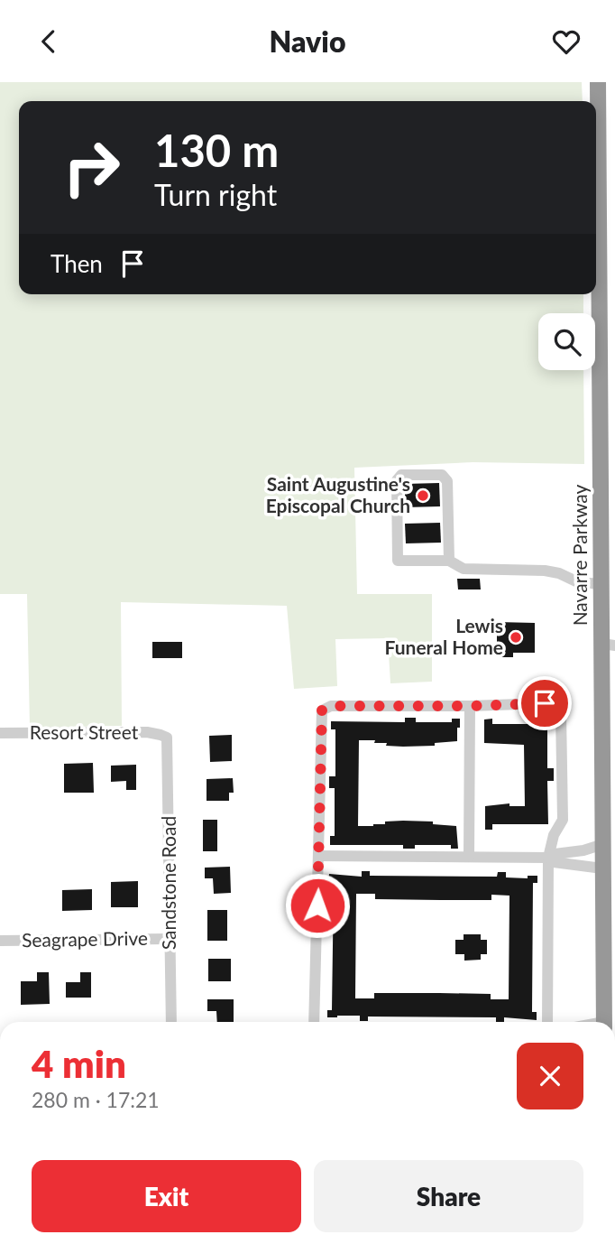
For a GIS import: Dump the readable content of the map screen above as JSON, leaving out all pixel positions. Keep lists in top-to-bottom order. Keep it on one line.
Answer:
{"streets":{"highway":["Navarre Parkway"],"street":["Resort Street","Sandstone Road","Seagrape Drive"]},"crossings":[["Resort Street","Sandstone Road"],["Sandstone Road","Seagrape Drive"]],"places":["Saint Augustine's Episcopal Church","Lewis Funeral Home"],"page":{"header":"Navio","turn":["130 m","Turn right"],"then":"Then","heading":["4 min","280 m · 17:21"],"buttons":["Exit","Share"]}}
